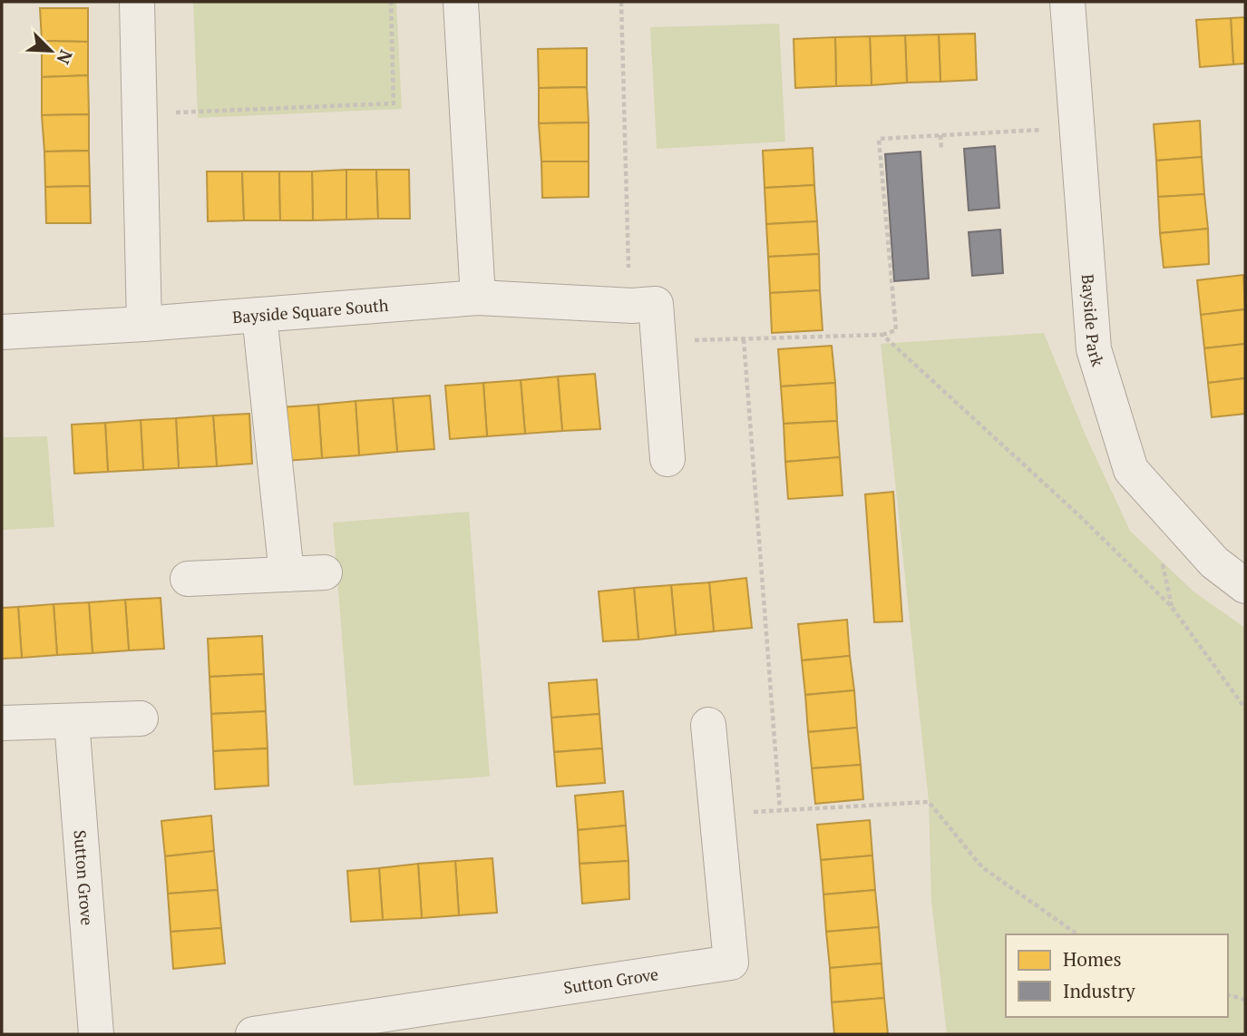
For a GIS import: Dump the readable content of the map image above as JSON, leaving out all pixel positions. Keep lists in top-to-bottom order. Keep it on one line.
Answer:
{"streets":{"street":["Bayside Square South","Bayside Park","Sutton Grove"]},"legend":["Homes","Industry"],"north":"bottom right"}
